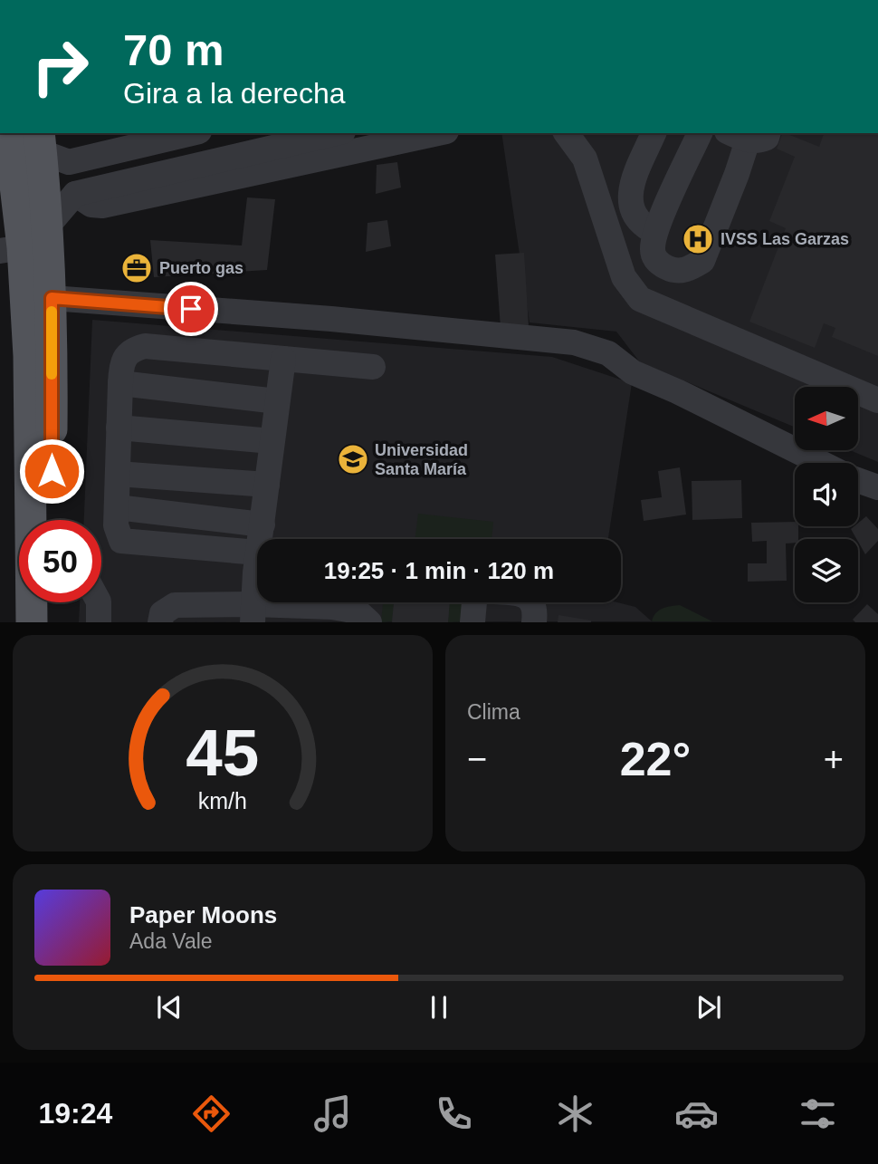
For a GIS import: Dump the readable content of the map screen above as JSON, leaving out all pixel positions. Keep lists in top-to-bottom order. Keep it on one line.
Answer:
{"places":{"hospital":["IVSS Las Garzas"],"office":["Puerto gas"],"school or university":["Universidad Santa María"]},"north":"left","page":{"turn":["70 m","Gira a la derecha"],"limit":"50","trip":"19:25 · 1 min · 120 m","tile":"Clima","heat":["−","22°","+"],"song":["Paper Moons","Ada Vale"],"tabs":"19:24","gauge":["45","km/h"]}}
